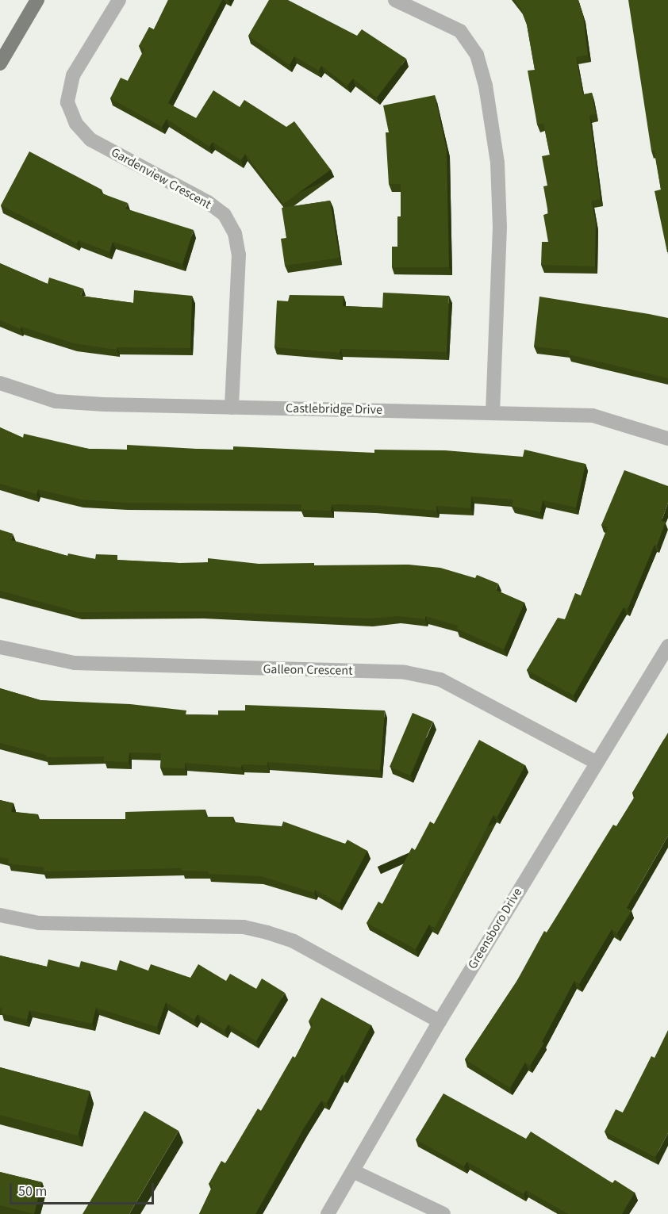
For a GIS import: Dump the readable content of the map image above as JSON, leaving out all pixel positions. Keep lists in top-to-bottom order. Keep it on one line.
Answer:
{"streets":{"street":["Gardenview Crescent","Castlebridge Drive","Galleon Crescent","Greensboro Drive"]},"crossings":[["Gardenview Crescent","Castlebridge Drive"],["Galleon Crescent","Greensboro Drive"]],"scale_bar":"50 m"}
